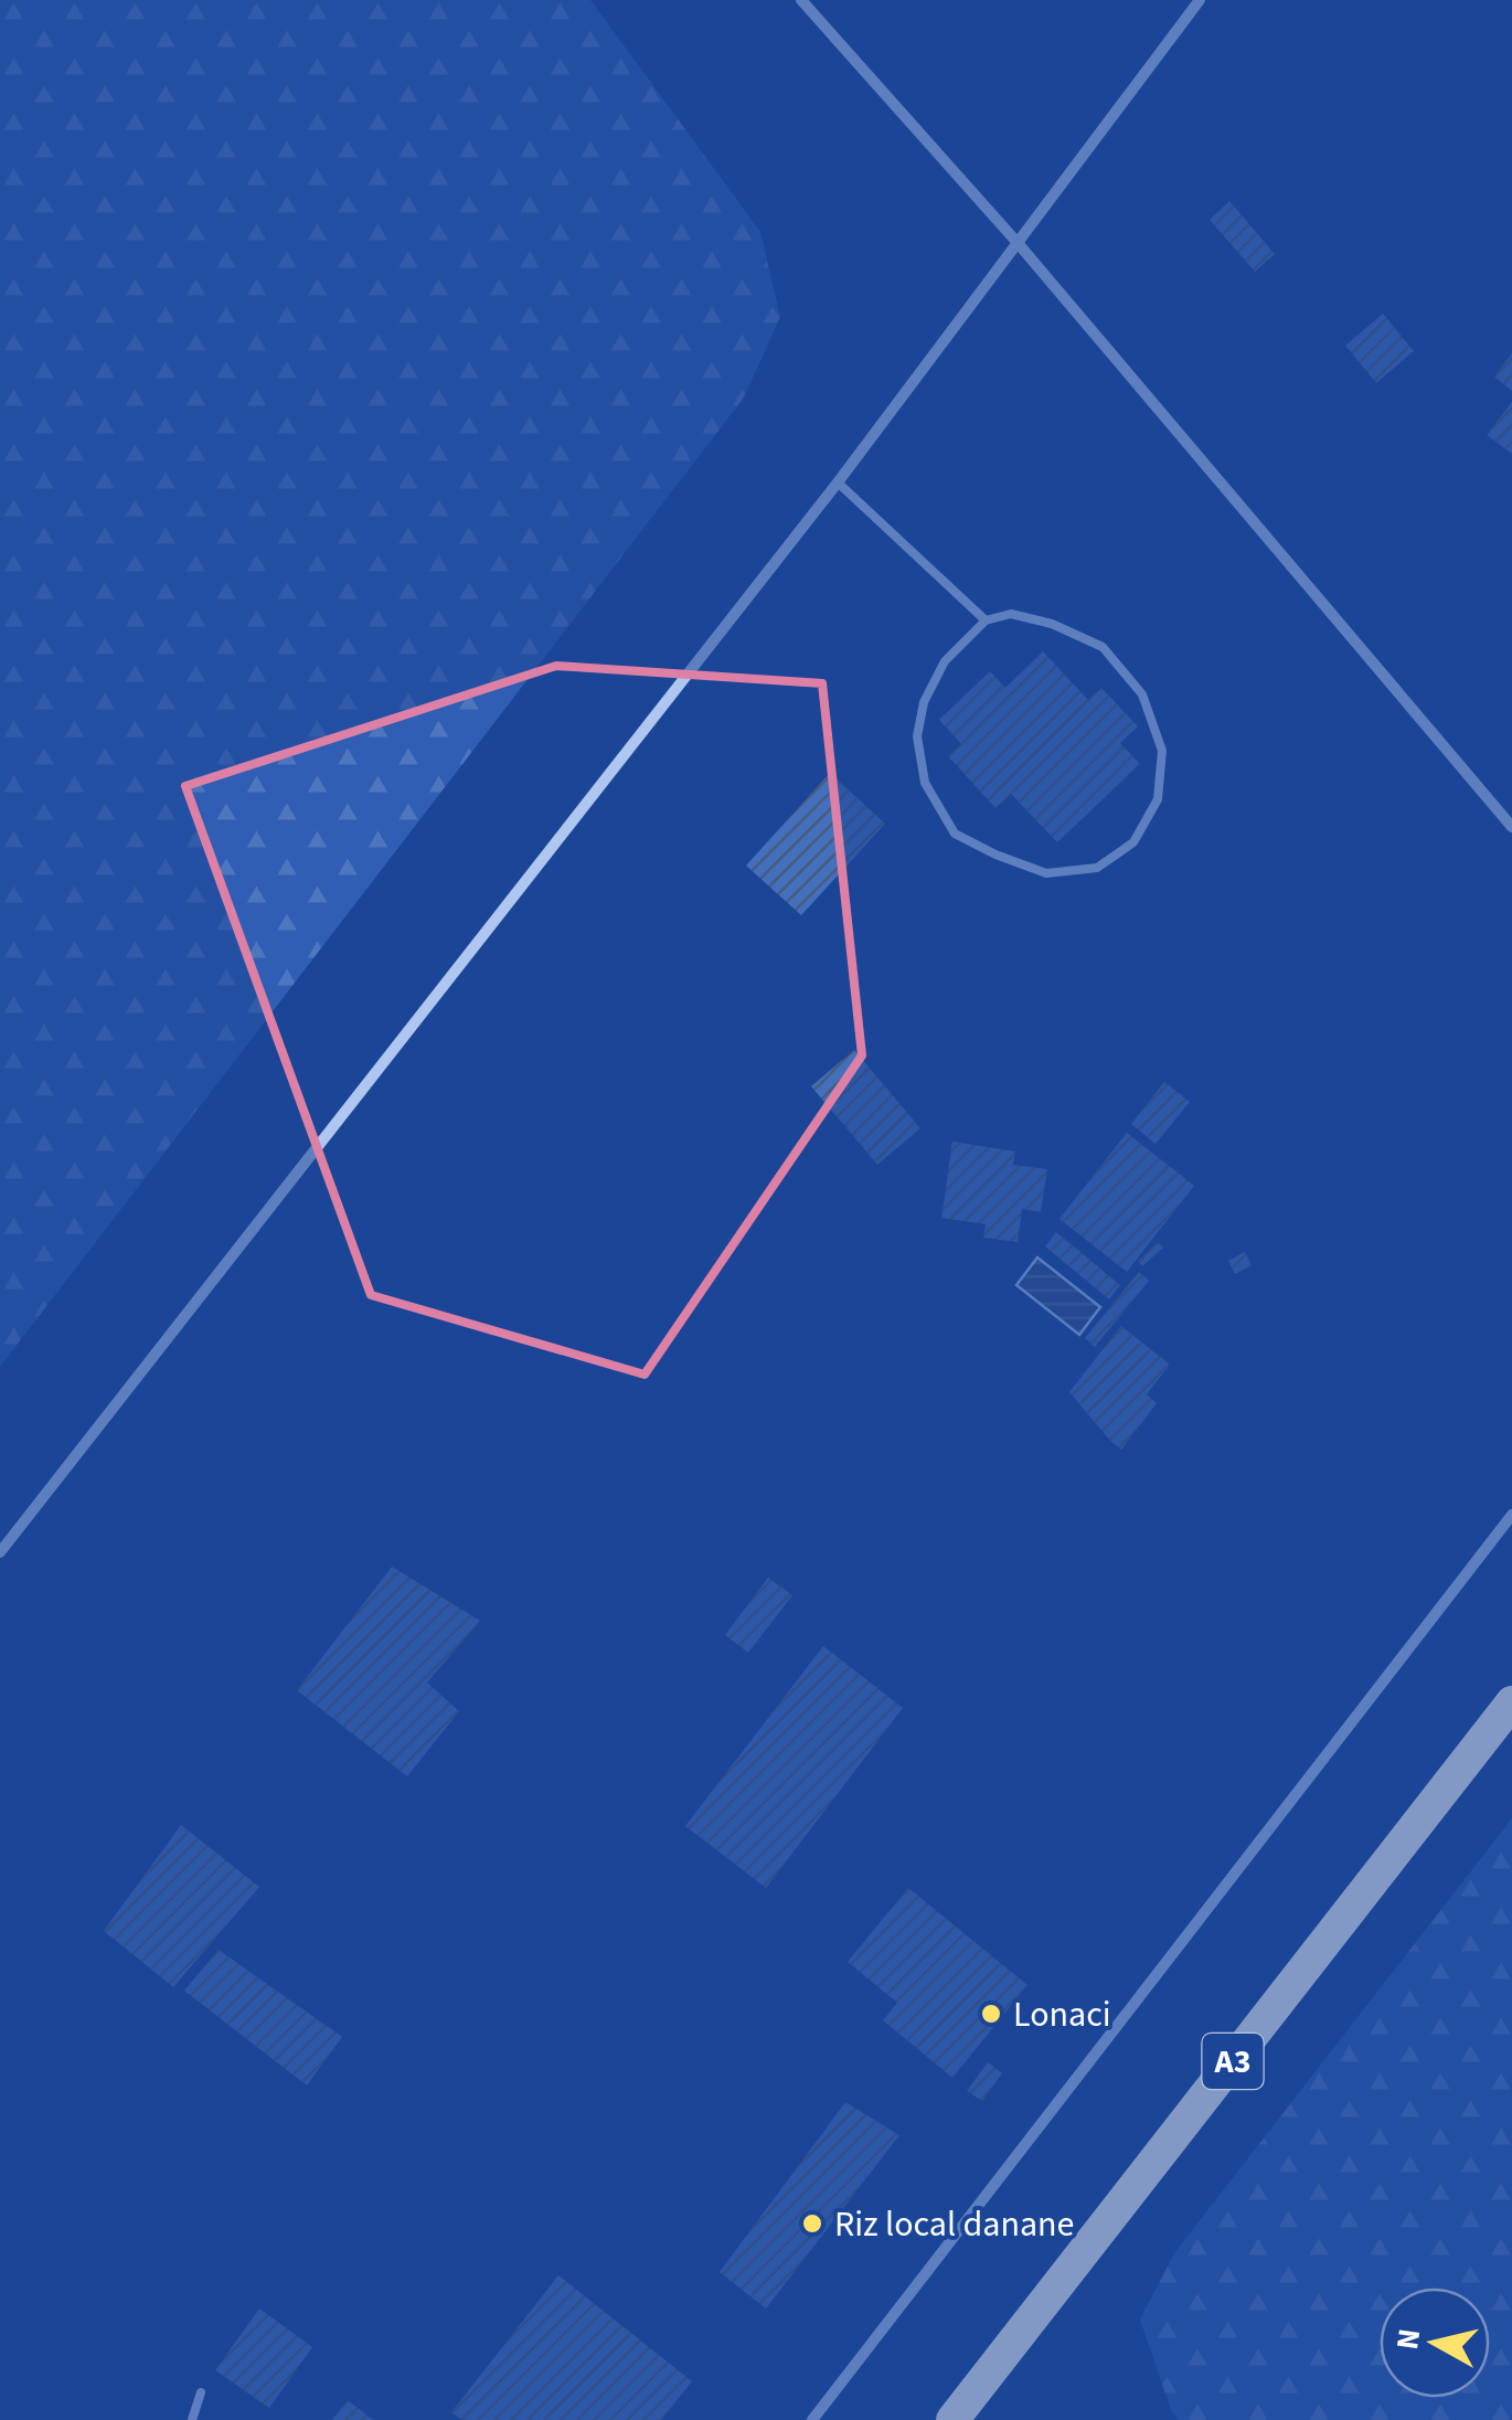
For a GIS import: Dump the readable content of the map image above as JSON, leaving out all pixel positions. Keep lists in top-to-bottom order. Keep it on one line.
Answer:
{"streets":{"highway":["A3"]},"places":["Lonaci","Riz local danane"],"north":"left"}
